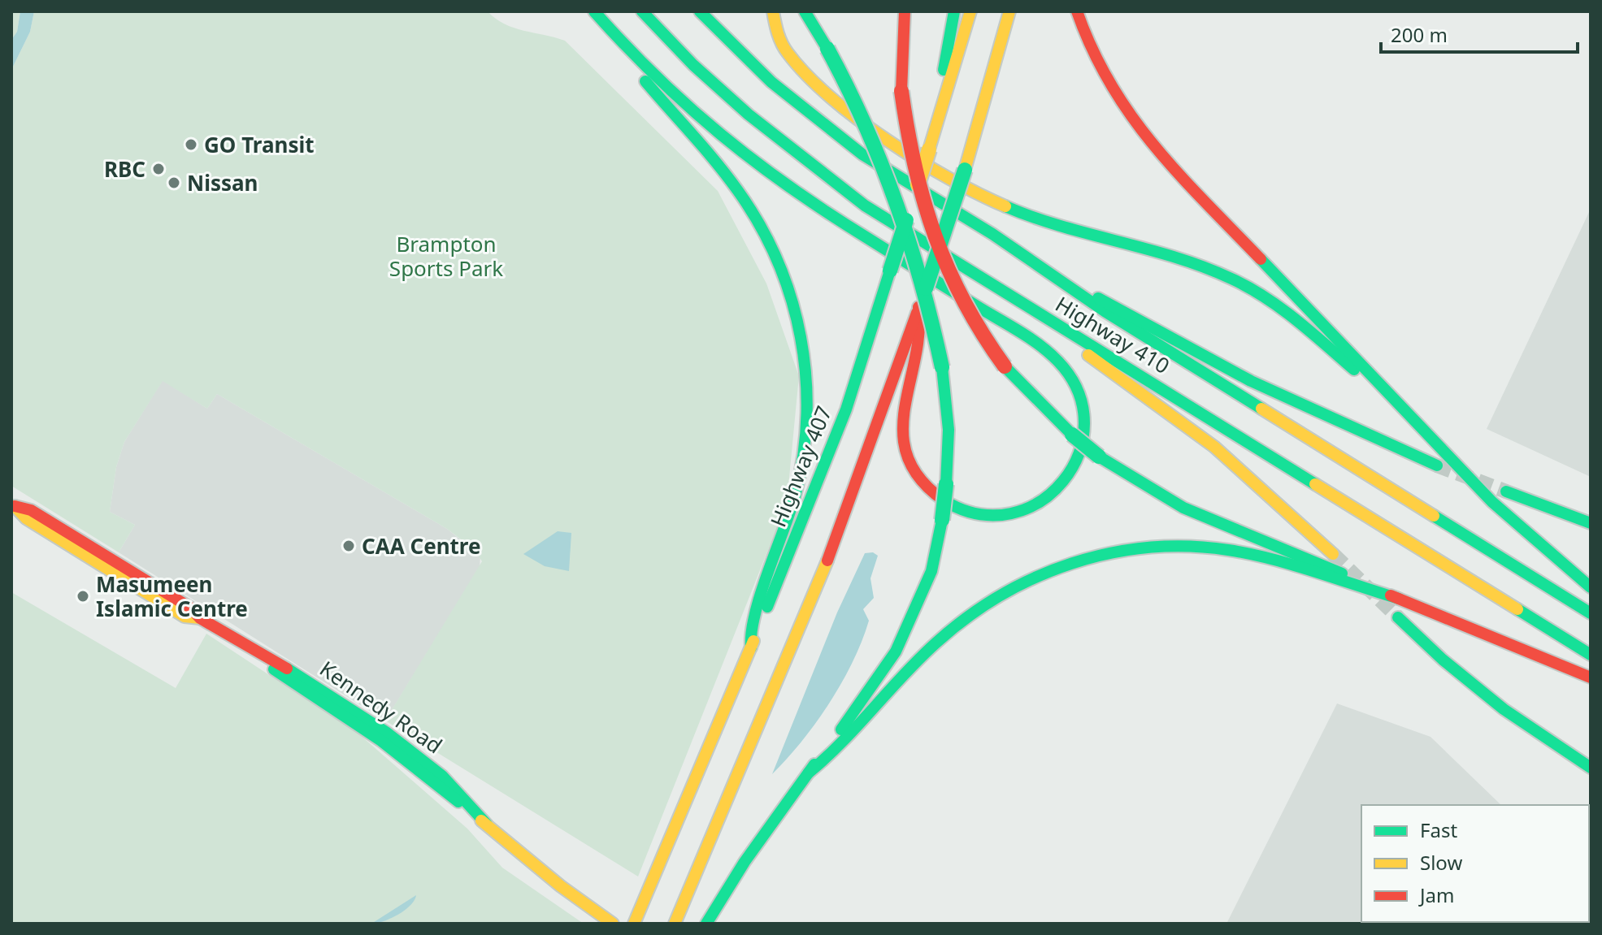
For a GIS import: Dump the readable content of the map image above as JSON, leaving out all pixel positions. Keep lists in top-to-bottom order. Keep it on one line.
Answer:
{"streets":{"main road":["Highway 410","Highway 407","Kennedy Road"]},"parks":["Brampton Sports Park"],"places":["GO Transit","RBC","Nissan","CAA Centre","Masumeen Islamic Centre"],"legend":["Fast","Slow","Jam"],"scale_bar":"200 m"}
